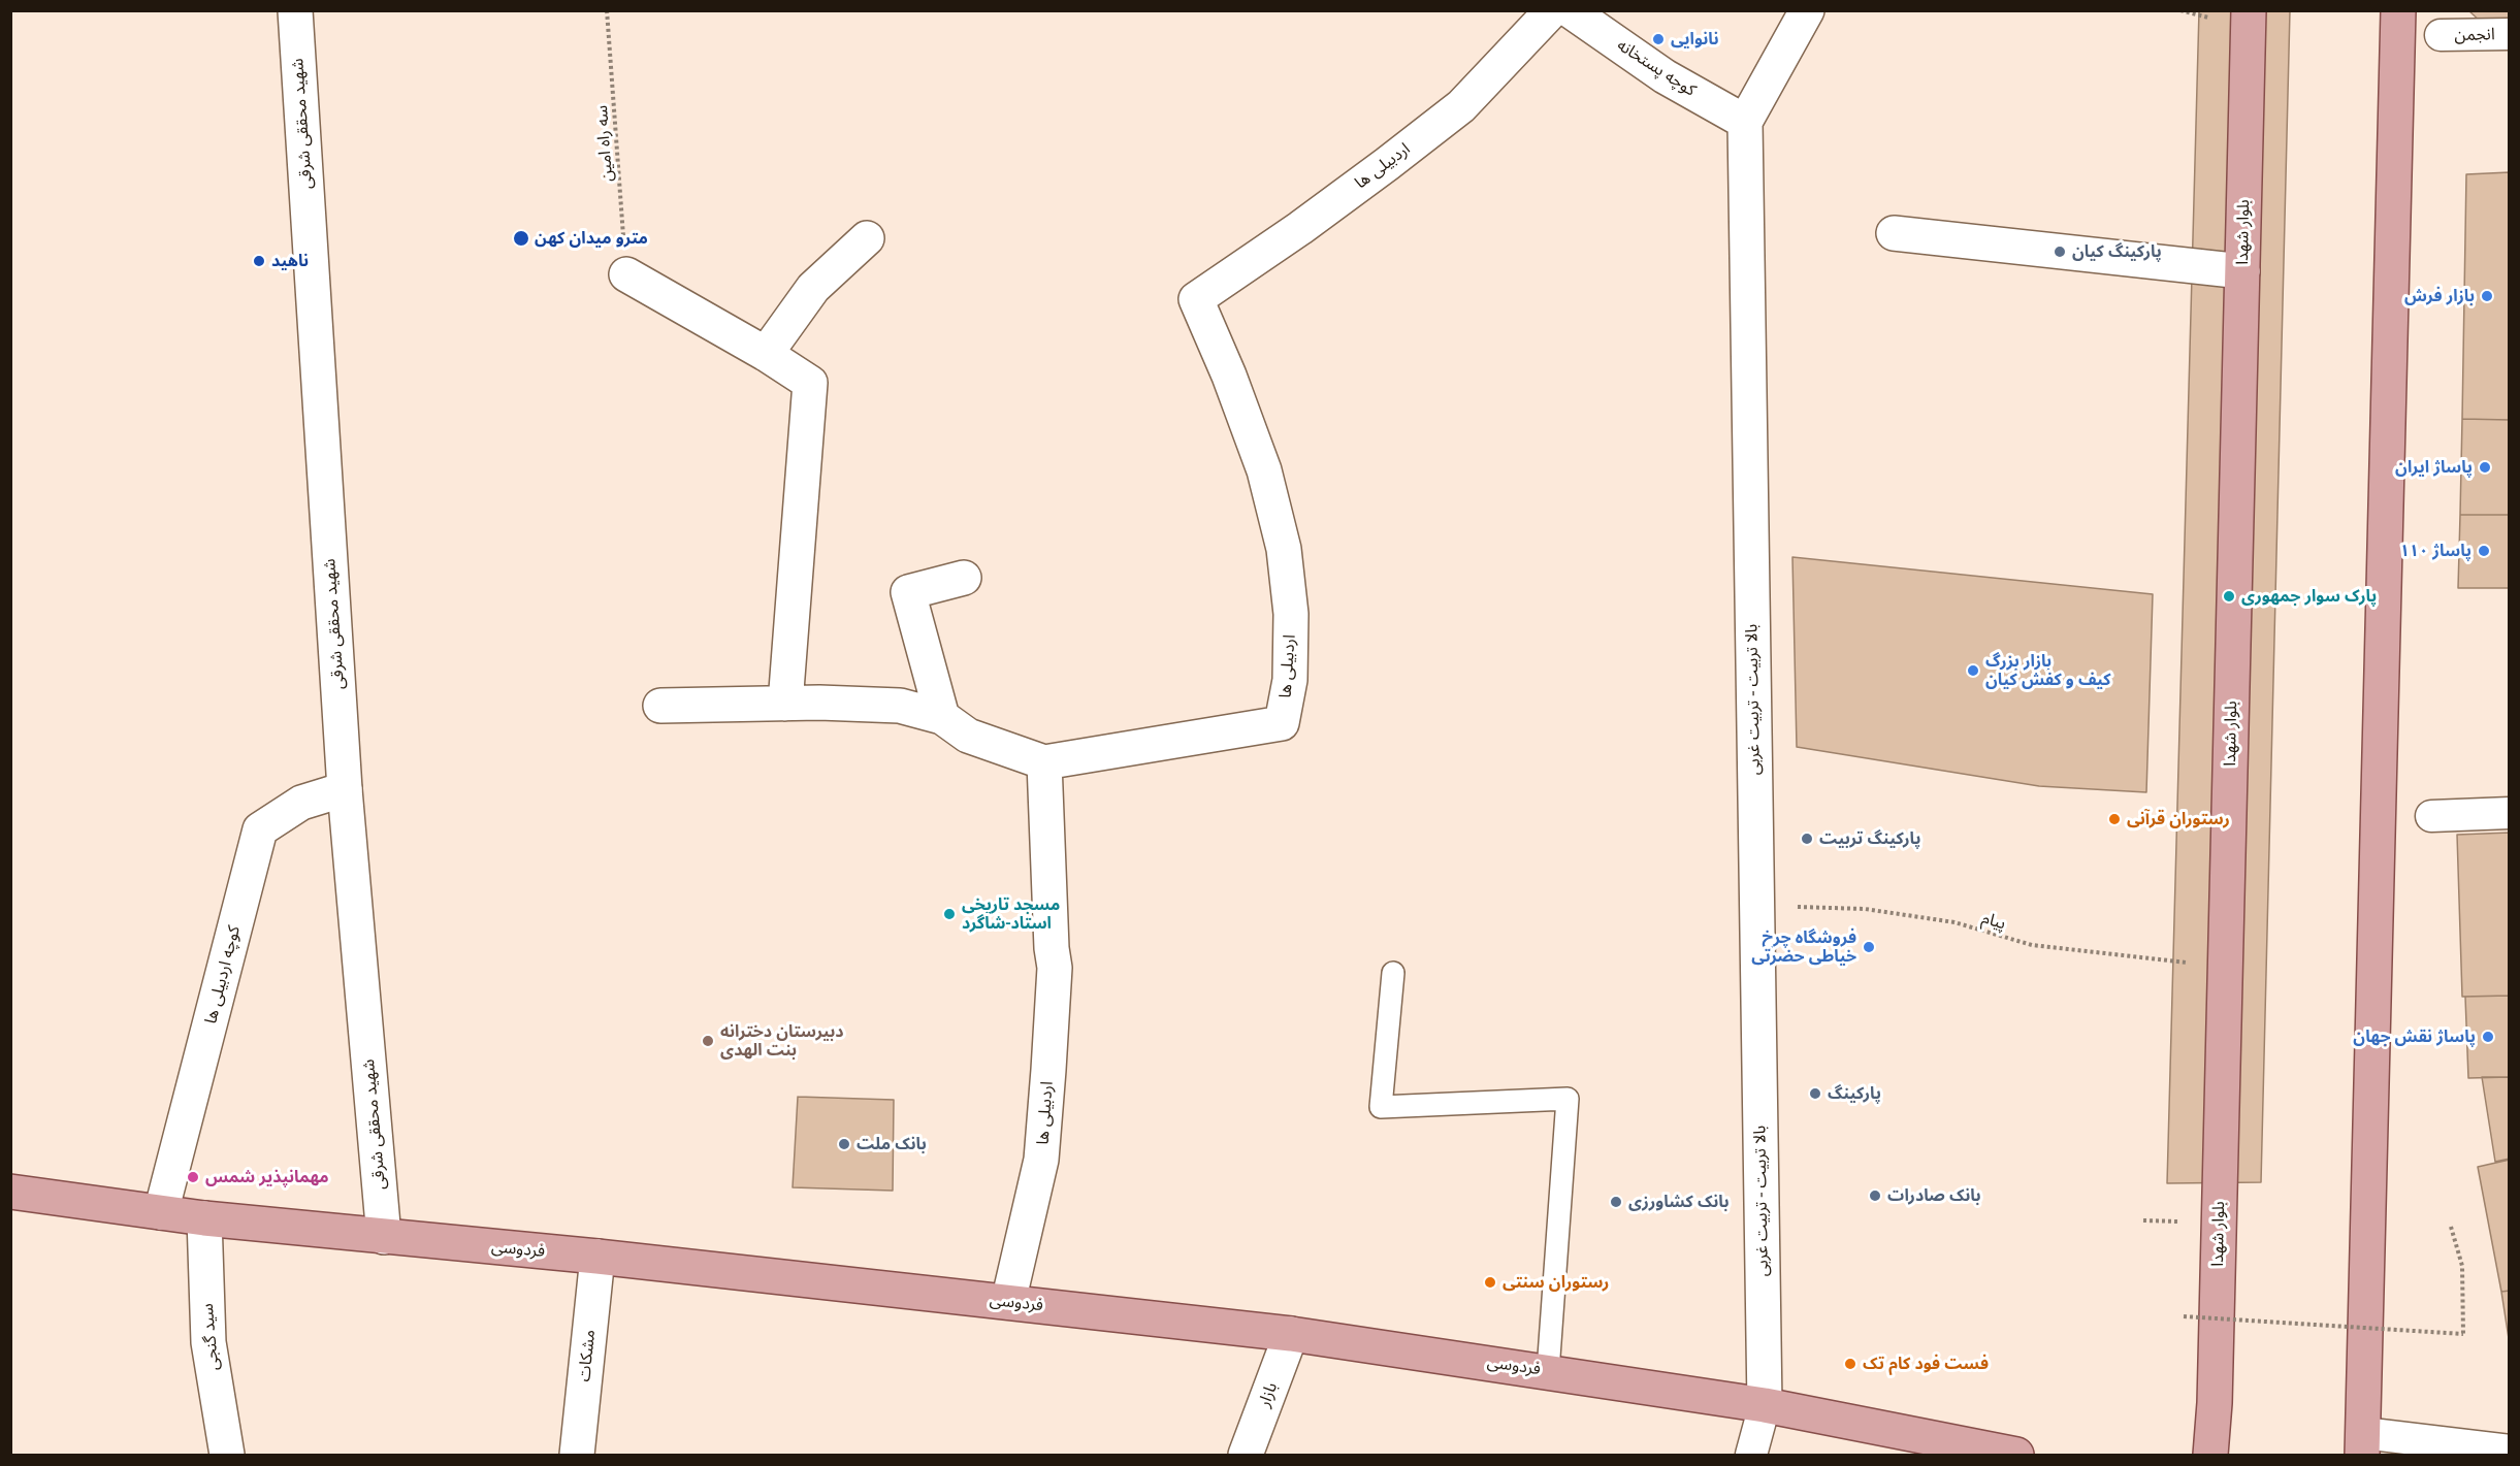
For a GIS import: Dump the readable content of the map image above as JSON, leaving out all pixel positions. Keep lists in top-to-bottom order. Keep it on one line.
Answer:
{"streets":{"main road":["بلوار شهدا","فردوسی"],"street":["انجمن","کوچه پستخانه","شهید محققی شرقی","اردبیلی ها","بالا تربیت - تربیت غربی","کوچه اردبیلی ها","سید گنجی","مشکات","بازار"],"path":["سه راه امین","پیام"]},"crossings":[["کوچه پستخانه","بالا تربیت - تربیت غربی"],["شهید محققی شرقی","کوچه اردبیلی ها"],["شهید محققی شرقی","فردوسی"],["اردبیلی ها","فردوسی"],["بلوار شهدا","پیام"],["بالا تربیت - تربیت غربی","پیام"],["بالا تربیت - تربیت غربی","فردوسی"],["کوچه اردبیلی ها","فردوسی"],["فردوسی","سید گنجی"],["فردوسی","مشکات"],["فردوسی","بازار"]],"places":["نانوایی","مترو میدان کهن","پارکینگ کیان","ناهید","بازار فرش","پاساژ ایران","پاساژ ۱۱۰","پارک سوار جمهوری","بازار بزرگ کیف و کفش کیان","رستوران قرآنی","پارکینگ تربیت","مسجد تاریخی استاد-شاگرد","فروشگاه چرخ خیاطی حضرتی","پاساژ نقش جهان","دبیرستان دخترانه بنت الهدی","پارکینگ","بانک ملت","مهمانپذیر شمس","بانک صادرات","بانک کشاورزی","رستوران سنتی","فست فود کام تک"]}
